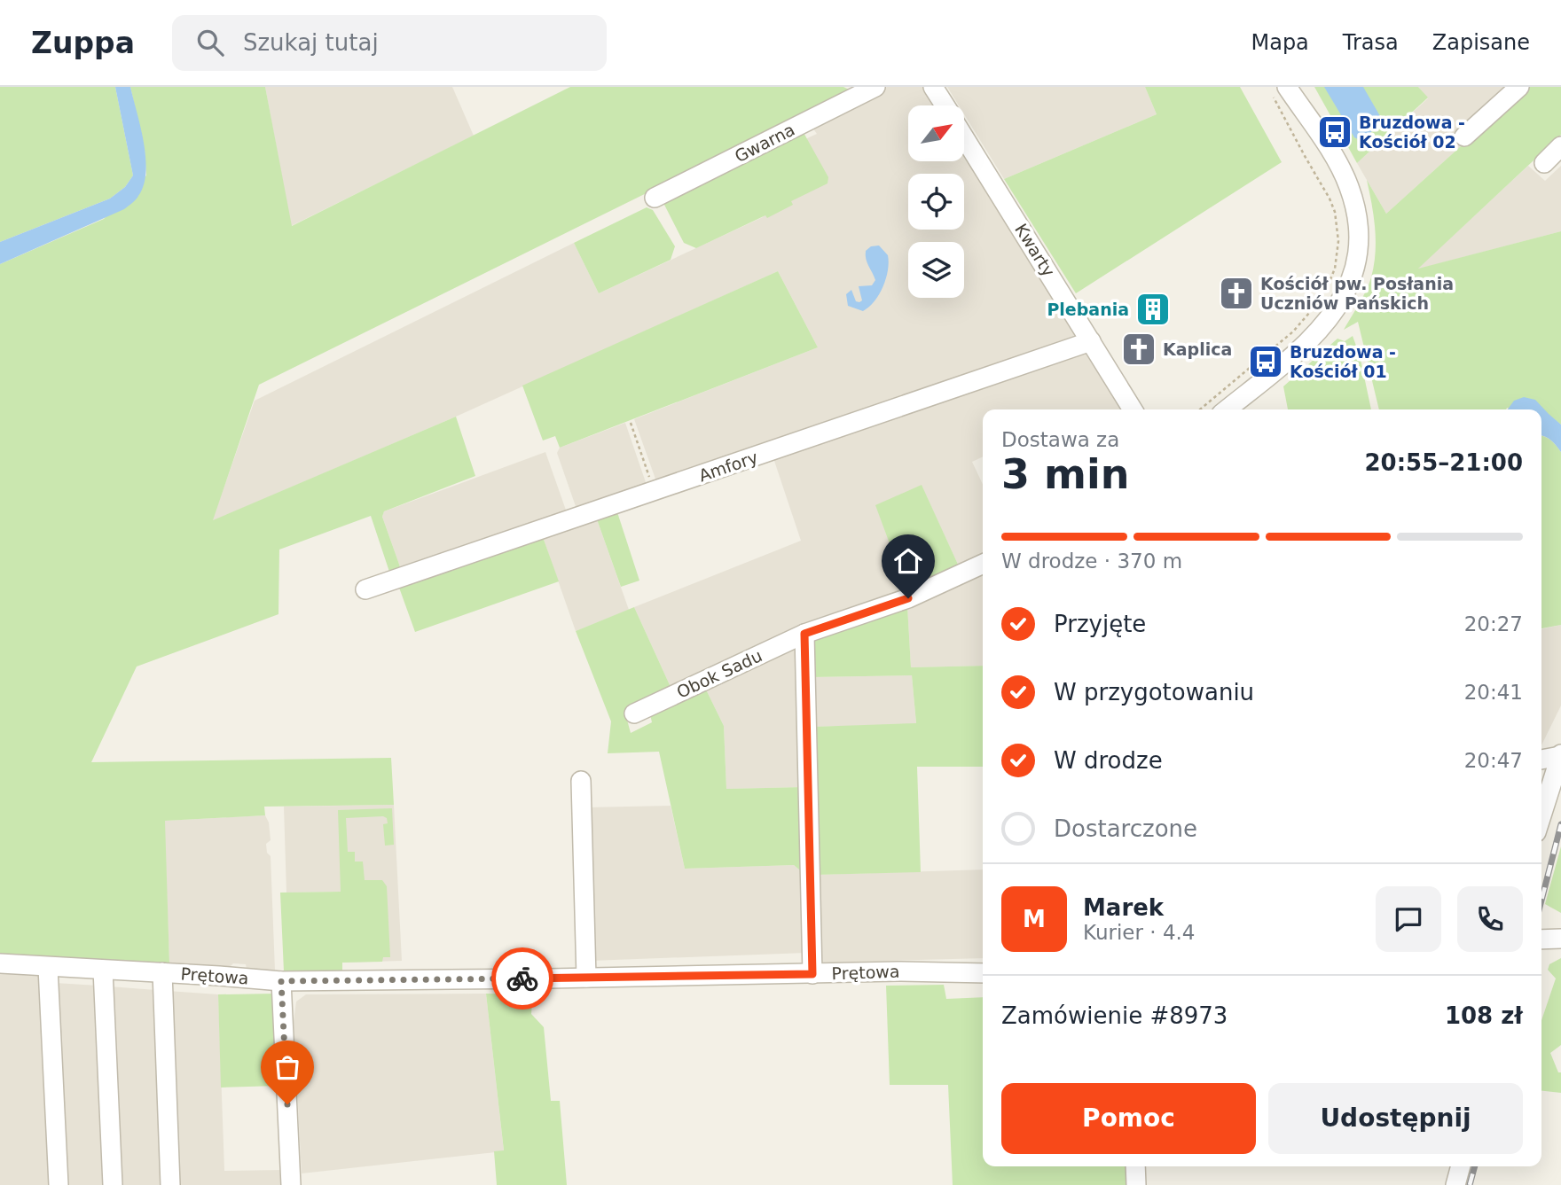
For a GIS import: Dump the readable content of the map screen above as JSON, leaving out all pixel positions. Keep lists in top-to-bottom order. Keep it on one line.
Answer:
{"streets":{"street":["Gwarna","Kwarty","Amfory","Obok Sadu","Prętowa"]},"crossings":[["Kwarty","Amfory"]],"places":{"bus stop":["Bruzdowa - Kościół 02","Bruzdowa - Kościół 01"],"church":["Kościół pw. Posłania Uczniów Pańskich","Kaplica"],"building":["Plebania"]},"north":"top right","page":{"header":"Zuppa","search":"Szukaj tutaj","nav":["Mapa","Trasa","Zapisane"],"heading":["3 min","Dostawa za","20:55–21:00"],"panel":["Marek","Kurier · 4.4","Zamówienie #8973","108 zł"],"bar":"W drodze · 370 m","list":[["Przyjęte","20:27"],["W przygotowaniu","20:41"],["W drodze","20:47"],"Dostarczone"],"round":"M","buttons":["Pomoc","Udostępnij"]}}
